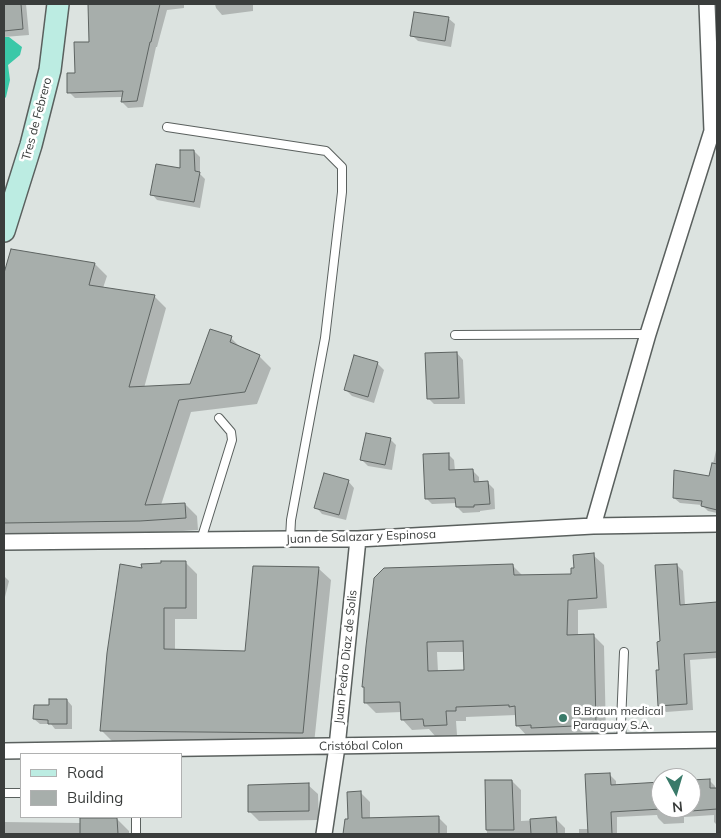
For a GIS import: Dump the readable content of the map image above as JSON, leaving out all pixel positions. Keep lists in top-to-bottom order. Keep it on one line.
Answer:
{"streets":{"street":["Tres de Febrero","Juan de Salazar y Espinosa","Juan Pedro Diaz de Solis","Cristóbal Colon"]},"crossings":[["Juan de Salazar y Espinosa","Juan Pedro Diaz de Solis"],["Juan Pedro Diaz de Solis","Cristóbal Colon"]],"places":["B.Braun medical Paraguay S.A."],"legend":["Road","Building"],"north":"bottom"}
